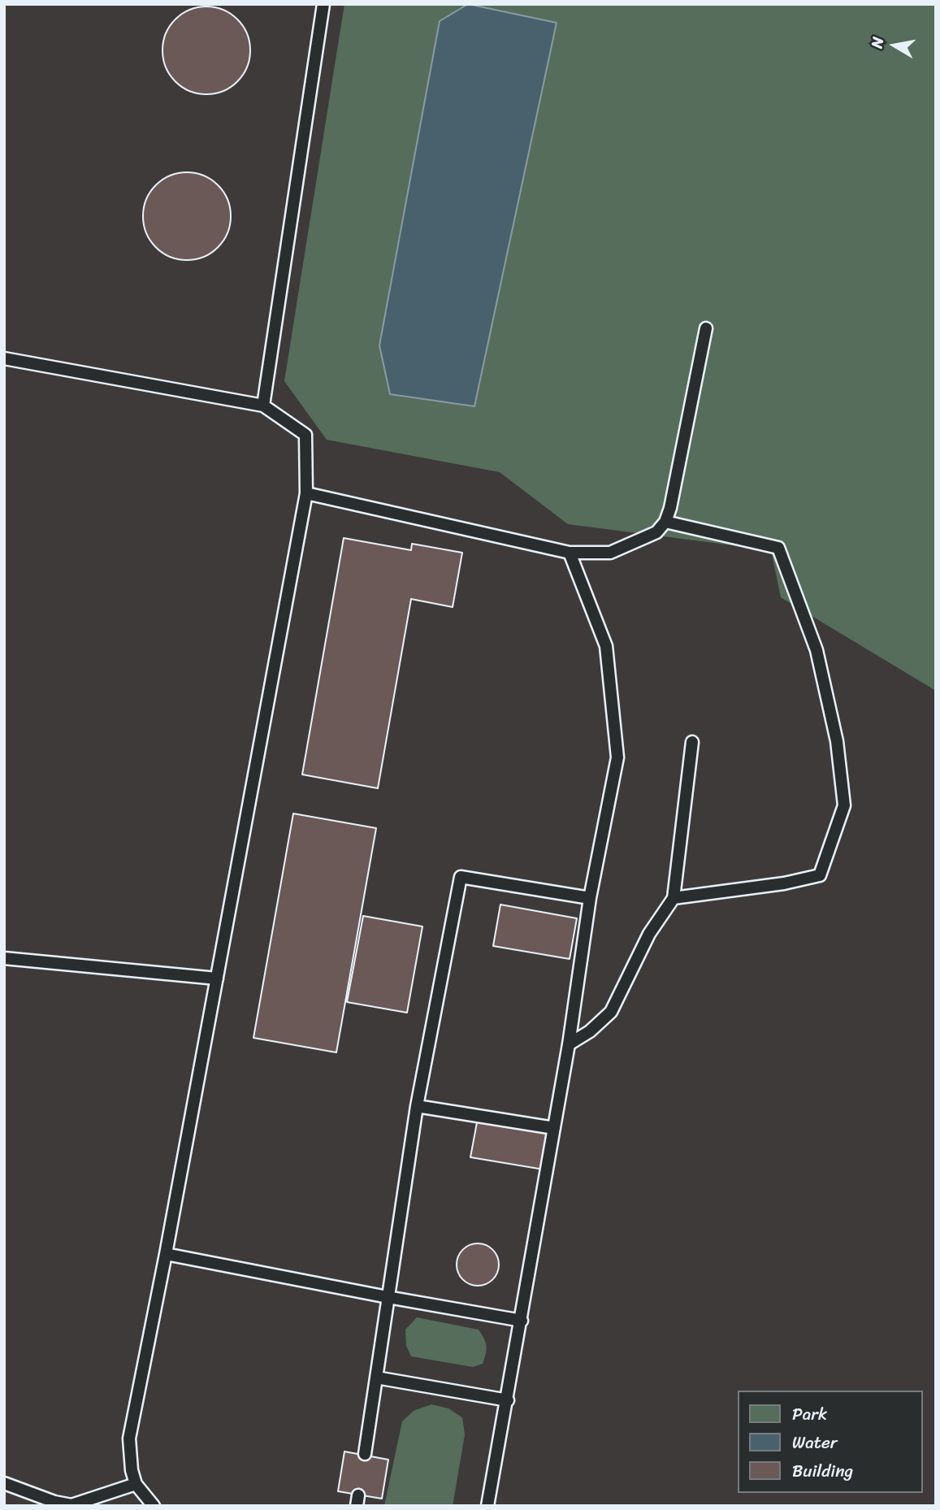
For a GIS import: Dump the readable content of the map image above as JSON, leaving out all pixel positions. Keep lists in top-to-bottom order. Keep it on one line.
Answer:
{"legend":["Park","Water","Building"],"north":"left"}
